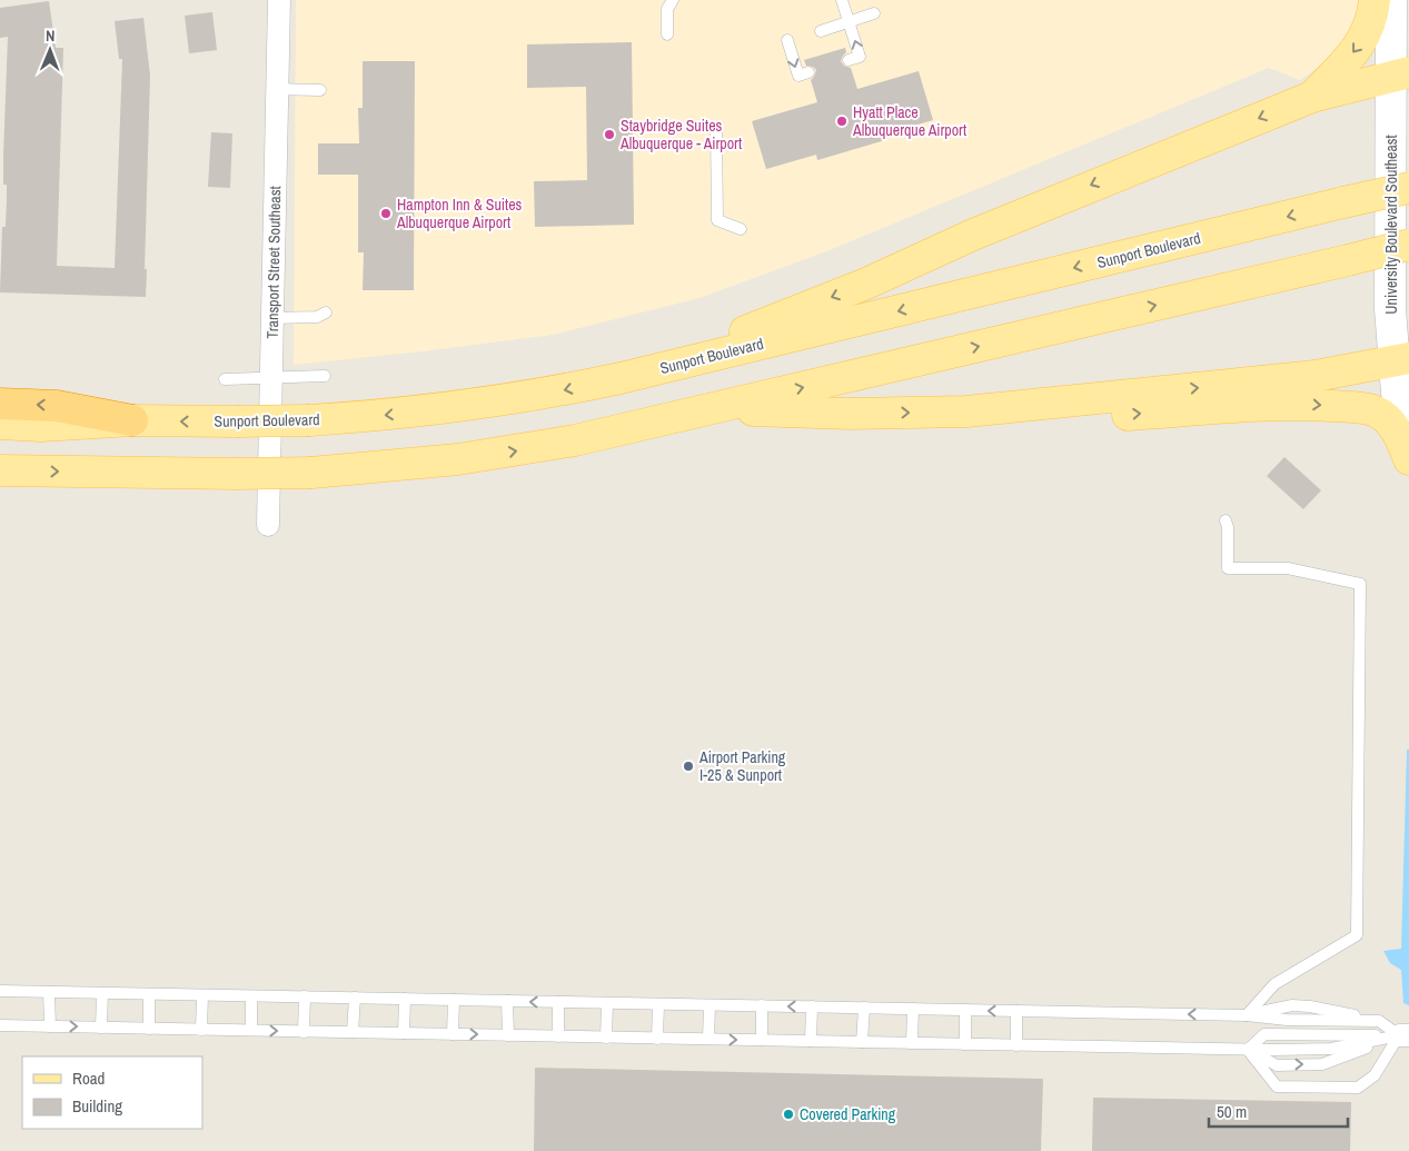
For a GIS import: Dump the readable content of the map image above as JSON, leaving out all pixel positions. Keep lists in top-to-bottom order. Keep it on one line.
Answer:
{"streets":{"main road":["University Boulevard Southeast","Sunport Boulevard"],"street":["Transport Street Southeast"]},"places":["Hyatt Place Albuquerque Airport","Staybridge Suites Albuquerque - Airport","Hampton Inn & Suites Albuquerque Airport","Airport Parking I-25 & Sunport","Covered Parking"],"legend":["Road","Building"],"scale_bar":"50 m","north":"top"}
